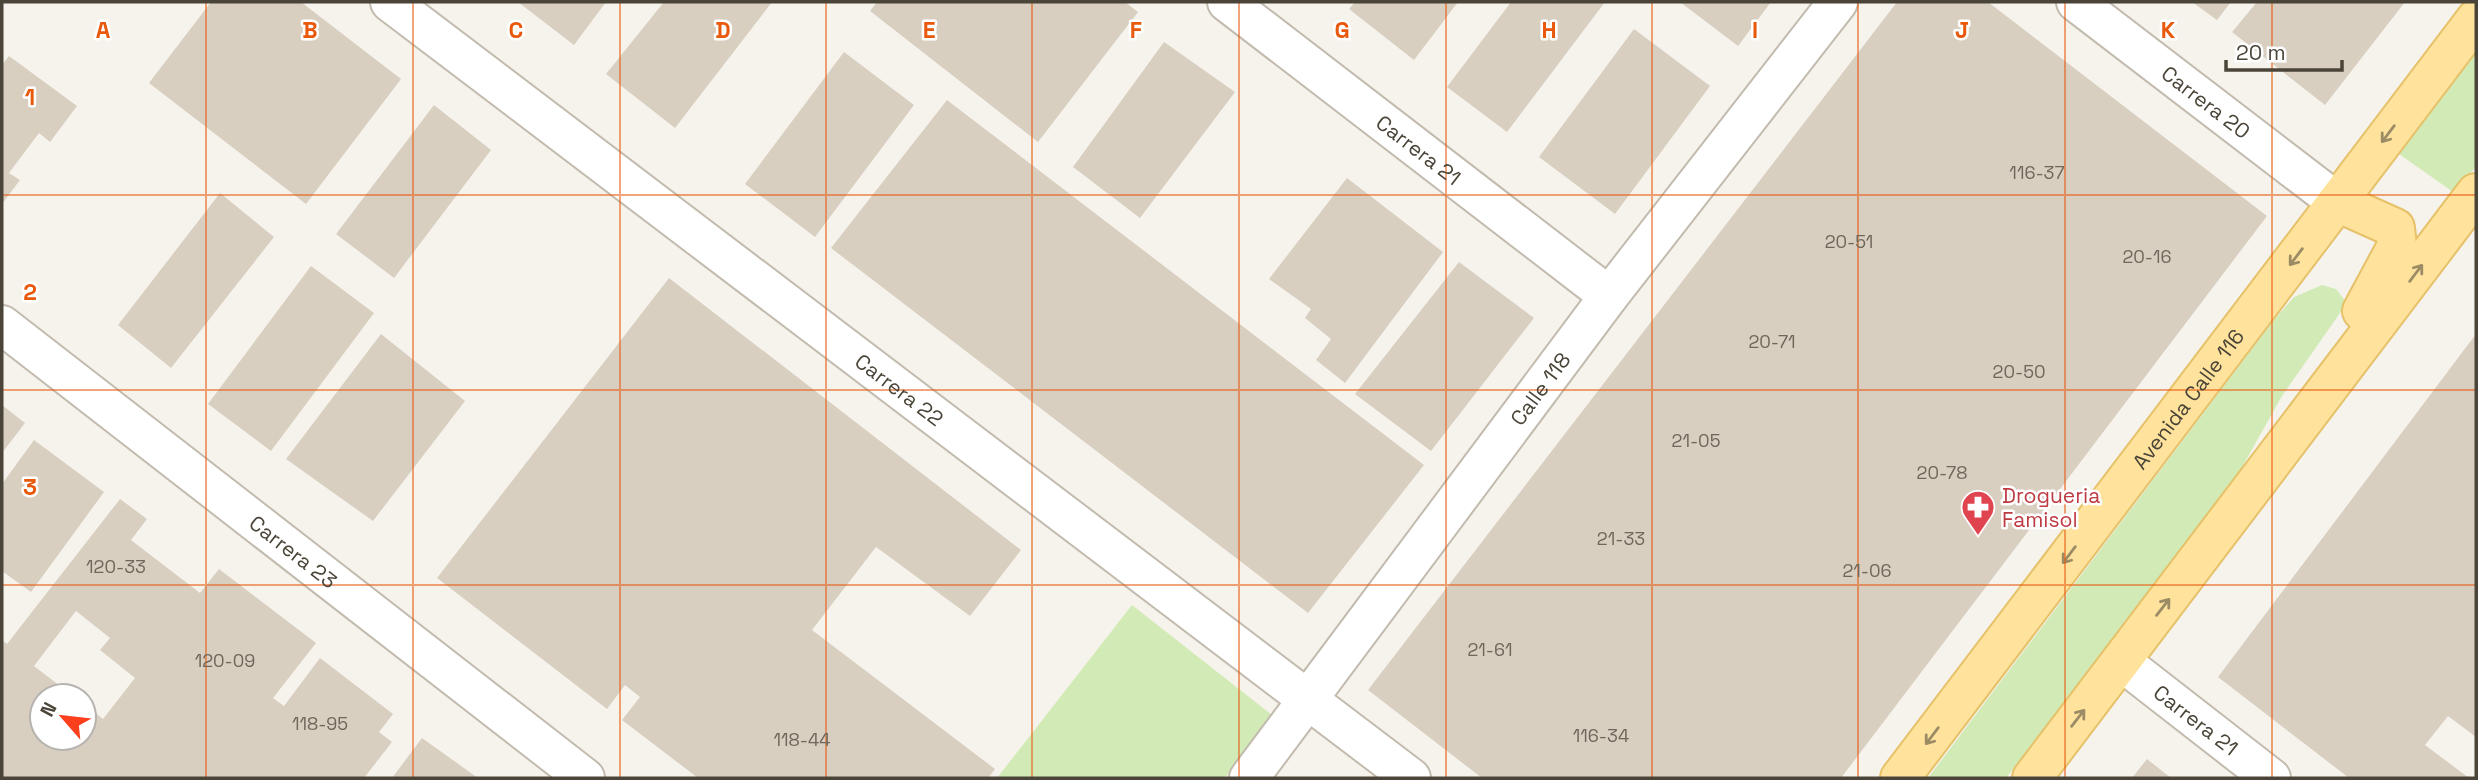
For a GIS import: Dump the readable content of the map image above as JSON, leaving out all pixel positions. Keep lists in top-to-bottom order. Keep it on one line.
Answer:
{"streets":{"main road":["Avenida Calle 116"],"street":["Carrera 20","Carrera 21","Calle 118","Carrera 22","Carrera 23"]},"crossings":[["Carrera 20","Avenida Calle 116"],["Carrera 21","Calle 118"],["Calle 118","Carrera 22"]],"places":{"pharmacy":["Drogueria Famisol"]},"house_numbers":["116-37","20-51","20-16","20-71","20-50","21-05","20-78","21-33","120-33","21-06","21-61","120-09","118-95","116-34","118-44"],"scale_bar":"20 m","north":"top left","grid":{"columns":["A","B","C","D","E","F","G","H","I","J","K"],"rows":["1","2","3"]}}
